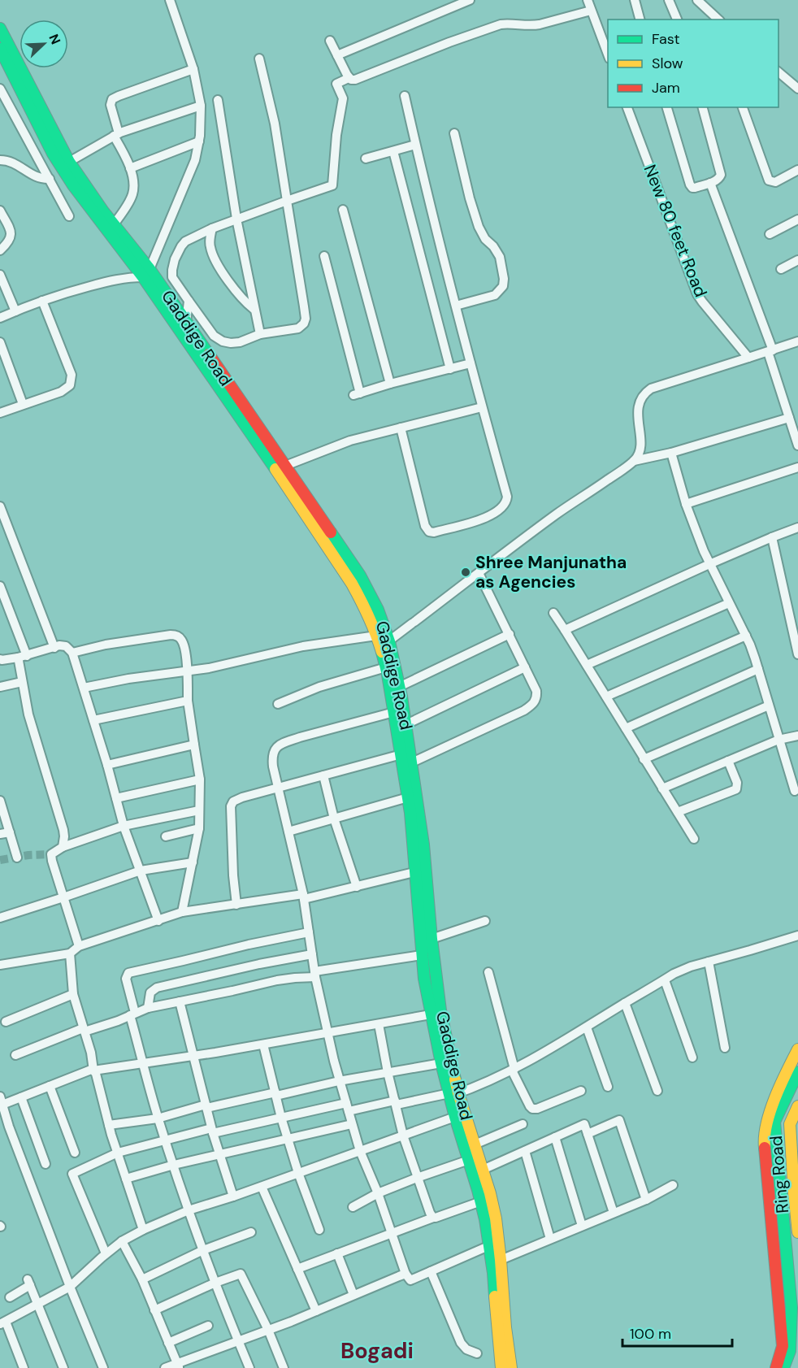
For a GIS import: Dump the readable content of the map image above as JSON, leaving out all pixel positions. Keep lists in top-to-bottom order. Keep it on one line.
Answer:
{"streets":{"main road":["Gaddige Road","Ring Road"],"street":["New 80 feet Road"]},"districts":["Bogadi"],"places":["Shree Manjunatha as Agencies"],"legend":["Fast","Slow","Jam"],"scale_bar":"100 m","north":"top right"}
